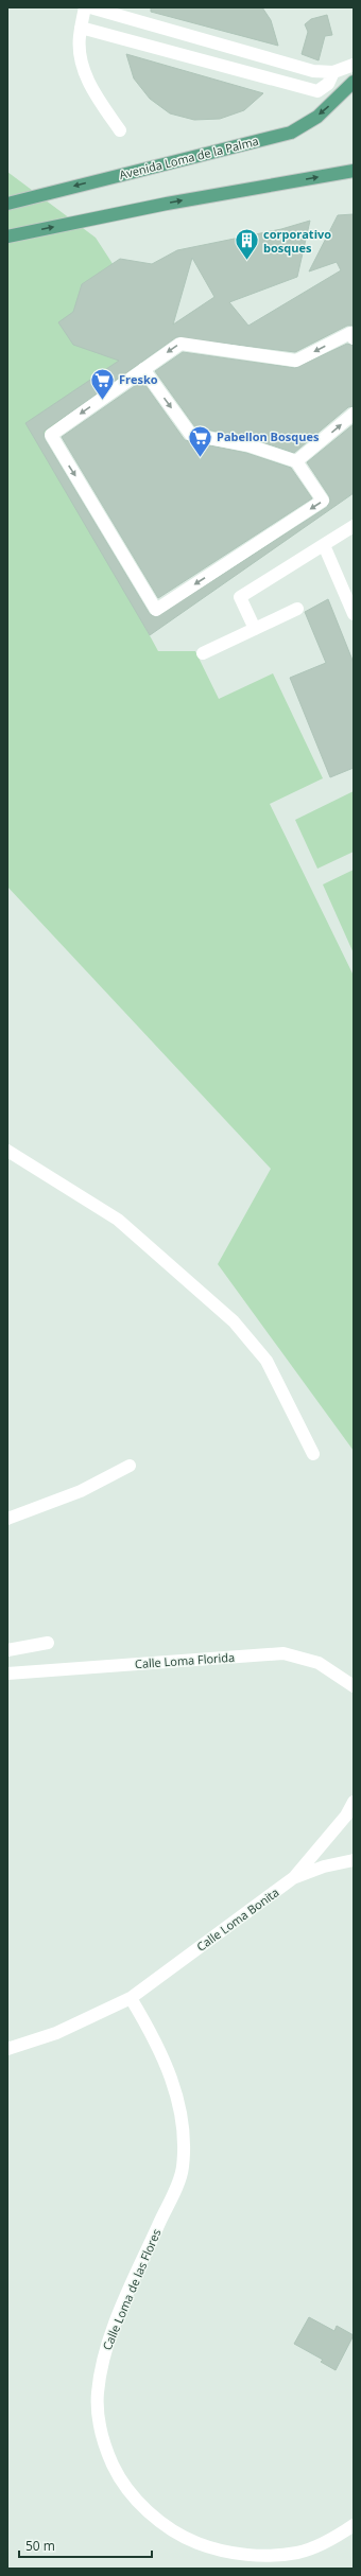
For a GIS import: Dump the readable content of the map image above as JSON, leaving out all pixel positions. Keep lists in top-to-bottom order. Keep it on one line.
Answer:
{"streets":{"main road":["Avenida Loma de la Palma"],"street":["Calle Loma Florida","Calle Loma Bonita","Calle Loma de las Flores"]},"crossings":[["Calle Loma Bonita","Calle Loma de las Flores"]],"places":{"building":["corporativo bosques"],"supermarket":["Fresko","Pabellon Bosques"]},"scale_bar":"50 m"}
